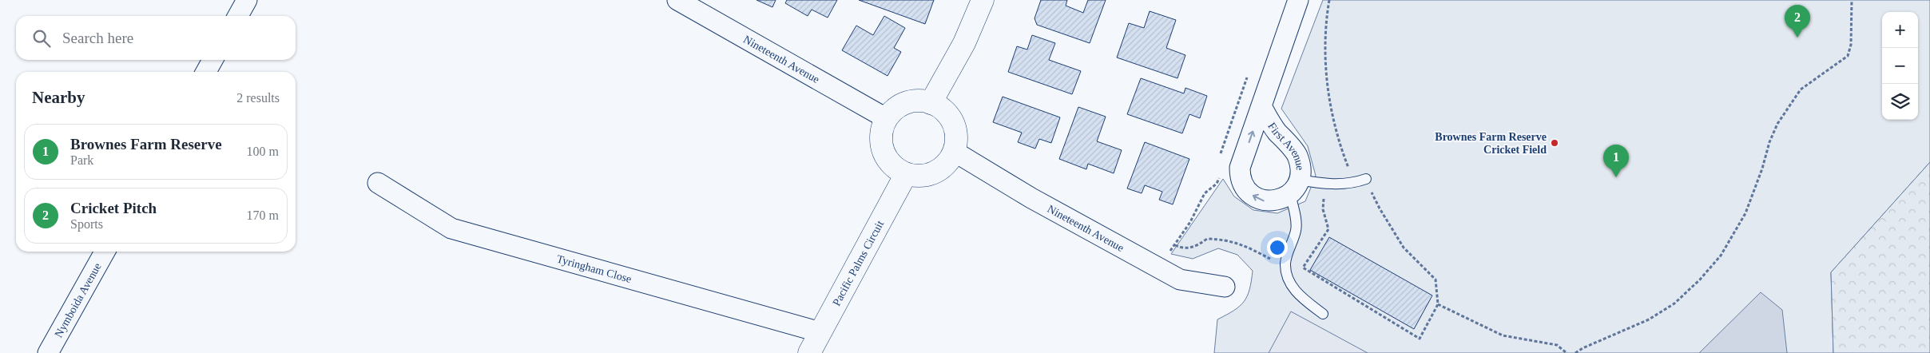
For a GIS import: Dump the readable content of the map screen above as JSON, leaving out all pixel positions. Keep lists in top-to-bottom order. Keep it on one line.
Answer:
{"streets":{"street":["Nineteenth Avenue","First Avenue","Pacific Palms Circuit","Tyringham Close","Nymboida Avenue"]},"crossings":[["Nineteenth Avenue","Pacific Palms Circuit"],["Pacific Palms Circuit","Tyringham Close"]],"places":["Brownes Farm Reserve Cricket Field"],"page":{"pins":["2","1"],"map_buttons":["+","−"],"search":"Search here","heading":["Nearby","2 results"],"list":[{"mark":"1","name":"Brownes Farm Reserve","note":"Park","value":"100 m"},{"mark":"2","name":"Cricket Pitch","note":"Sports","value":"170 m"}]}}
